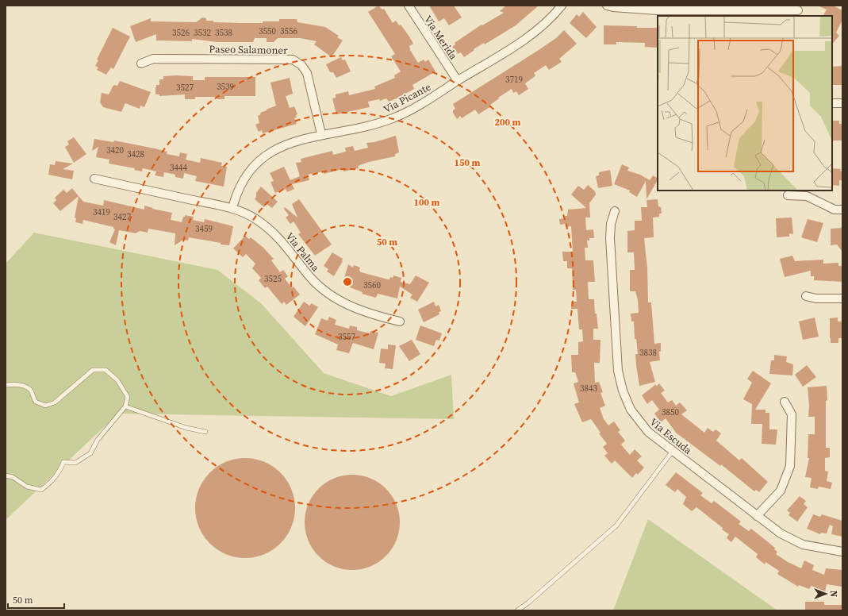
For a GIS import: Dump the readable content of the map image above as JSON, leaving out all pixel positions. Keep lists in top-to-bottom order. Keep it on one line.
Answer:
{"streets":{"street":["Via Merida","Paseo Salamoner","Via Picante","Via Palma","Via Escuda"]},"crossings":[["Via Merida","Via Picante"],["Paseo Salamoner","Via Picante"],["Via Picante","Via Palma"]],"house_numbers":["3550","3556","3526","3532","3538","3719","3539","3527","3420","3428","3444","3419","3427","3459","3525","3560","3557","3838","3843","3850"],"scale_bar":"50 m","north":"right","rings":["200 m","150 m","100 m","50 m"]}
